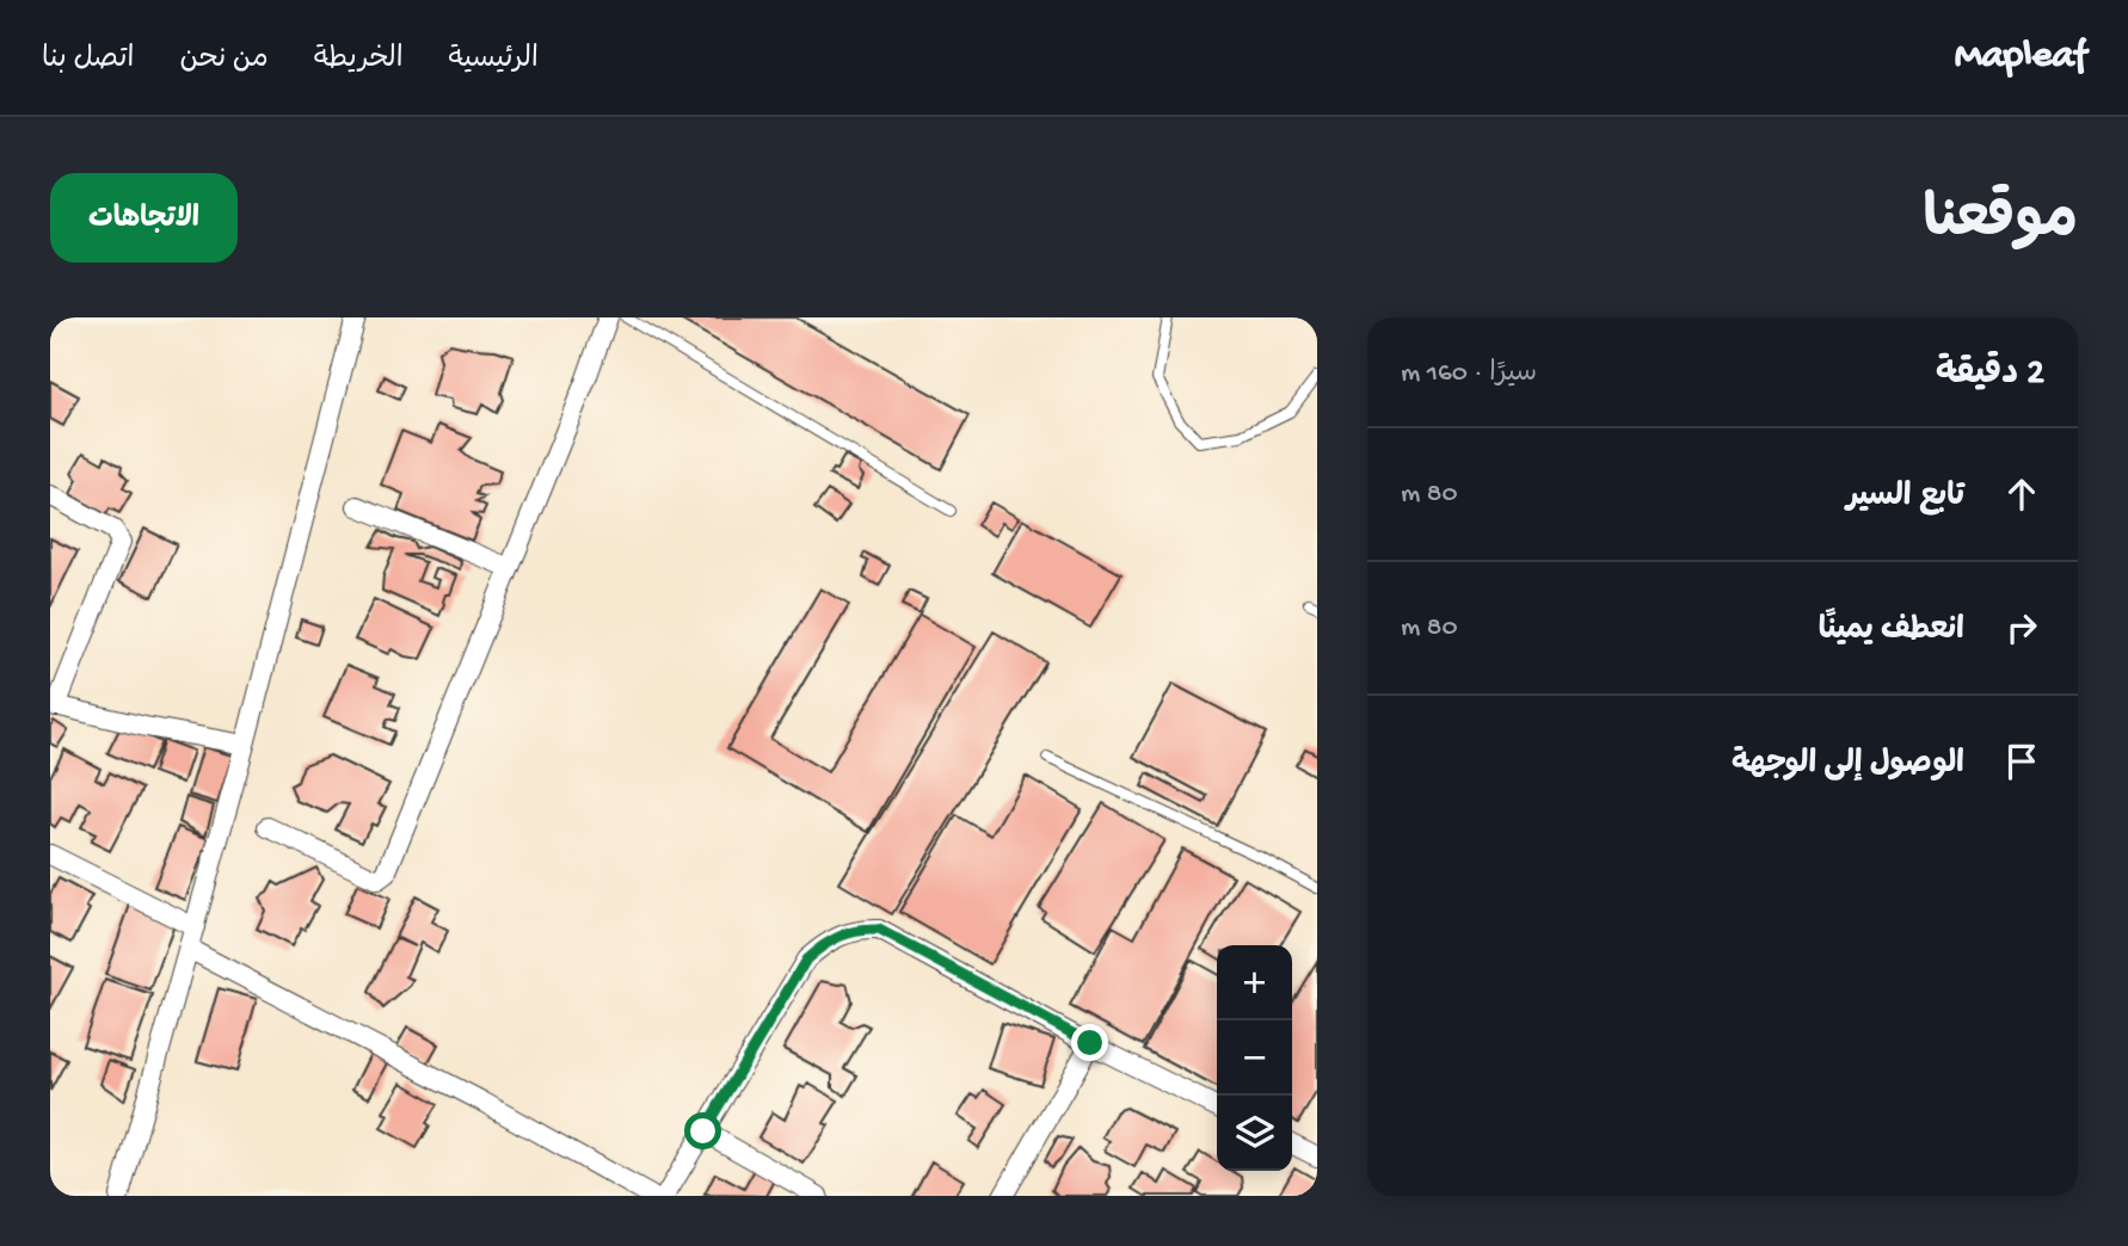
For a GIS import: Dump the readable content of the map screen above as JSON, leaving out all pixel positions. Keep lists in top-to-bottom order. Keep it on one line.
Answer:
{"page":{"header":"Mapleaf","nav":["الرئيسية","الخريطة","من نحن","اتصل بنا"],"title":"موقعنا","buttons":"الاتجاهات","heading":["2 دقيقة","سيرًا · 160 m"],"list":[["تابع السير","80 m"],["انعطف يمينًا","80 m"],"الوصول إلى الوجهة"],"map_buttons":["+","−"]}}
